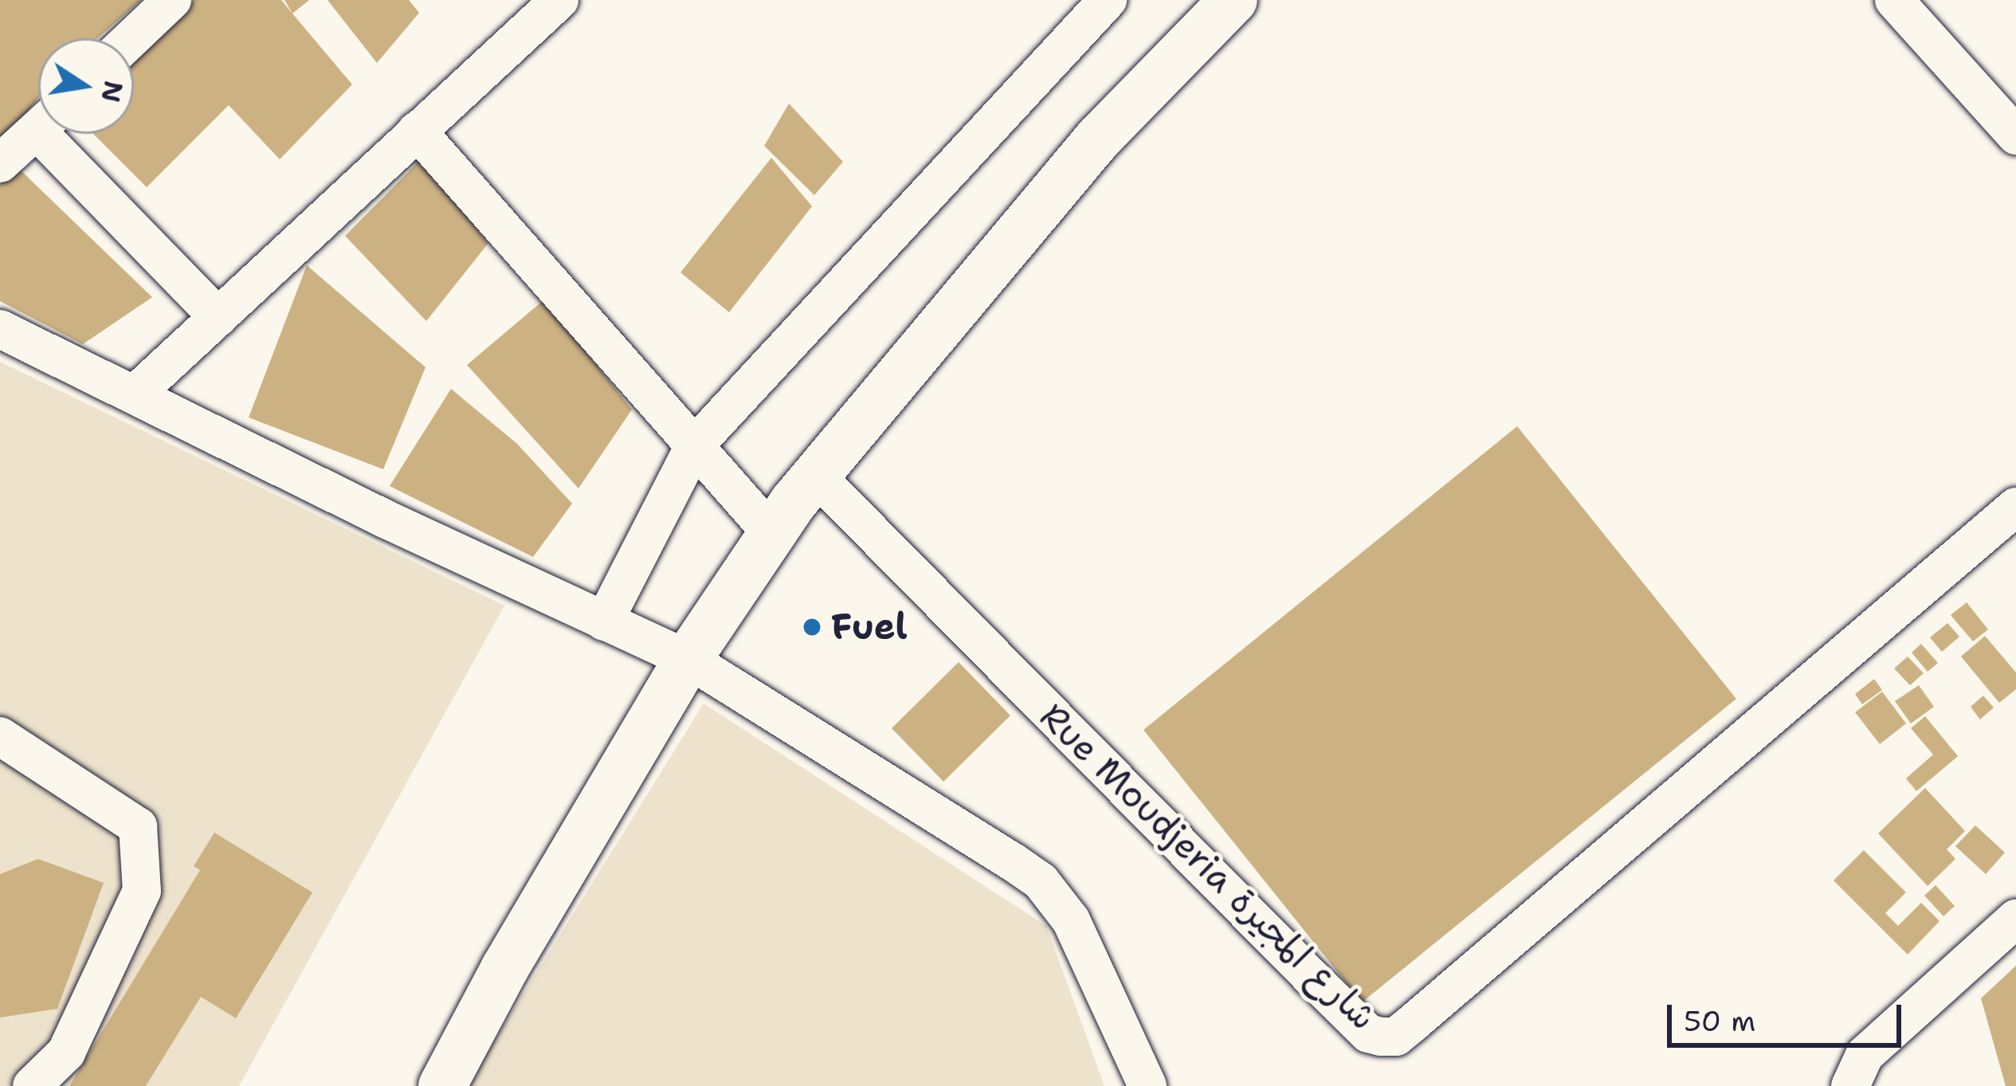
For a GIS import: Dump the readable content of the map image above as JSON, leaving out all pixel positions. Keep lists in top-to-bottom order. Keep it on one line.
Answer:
{"streets":{"street":["Rue Moudjeria شارع المجيرة"]},"places":["Fuel"],"scale_bar":"50 m","north":"right"}
